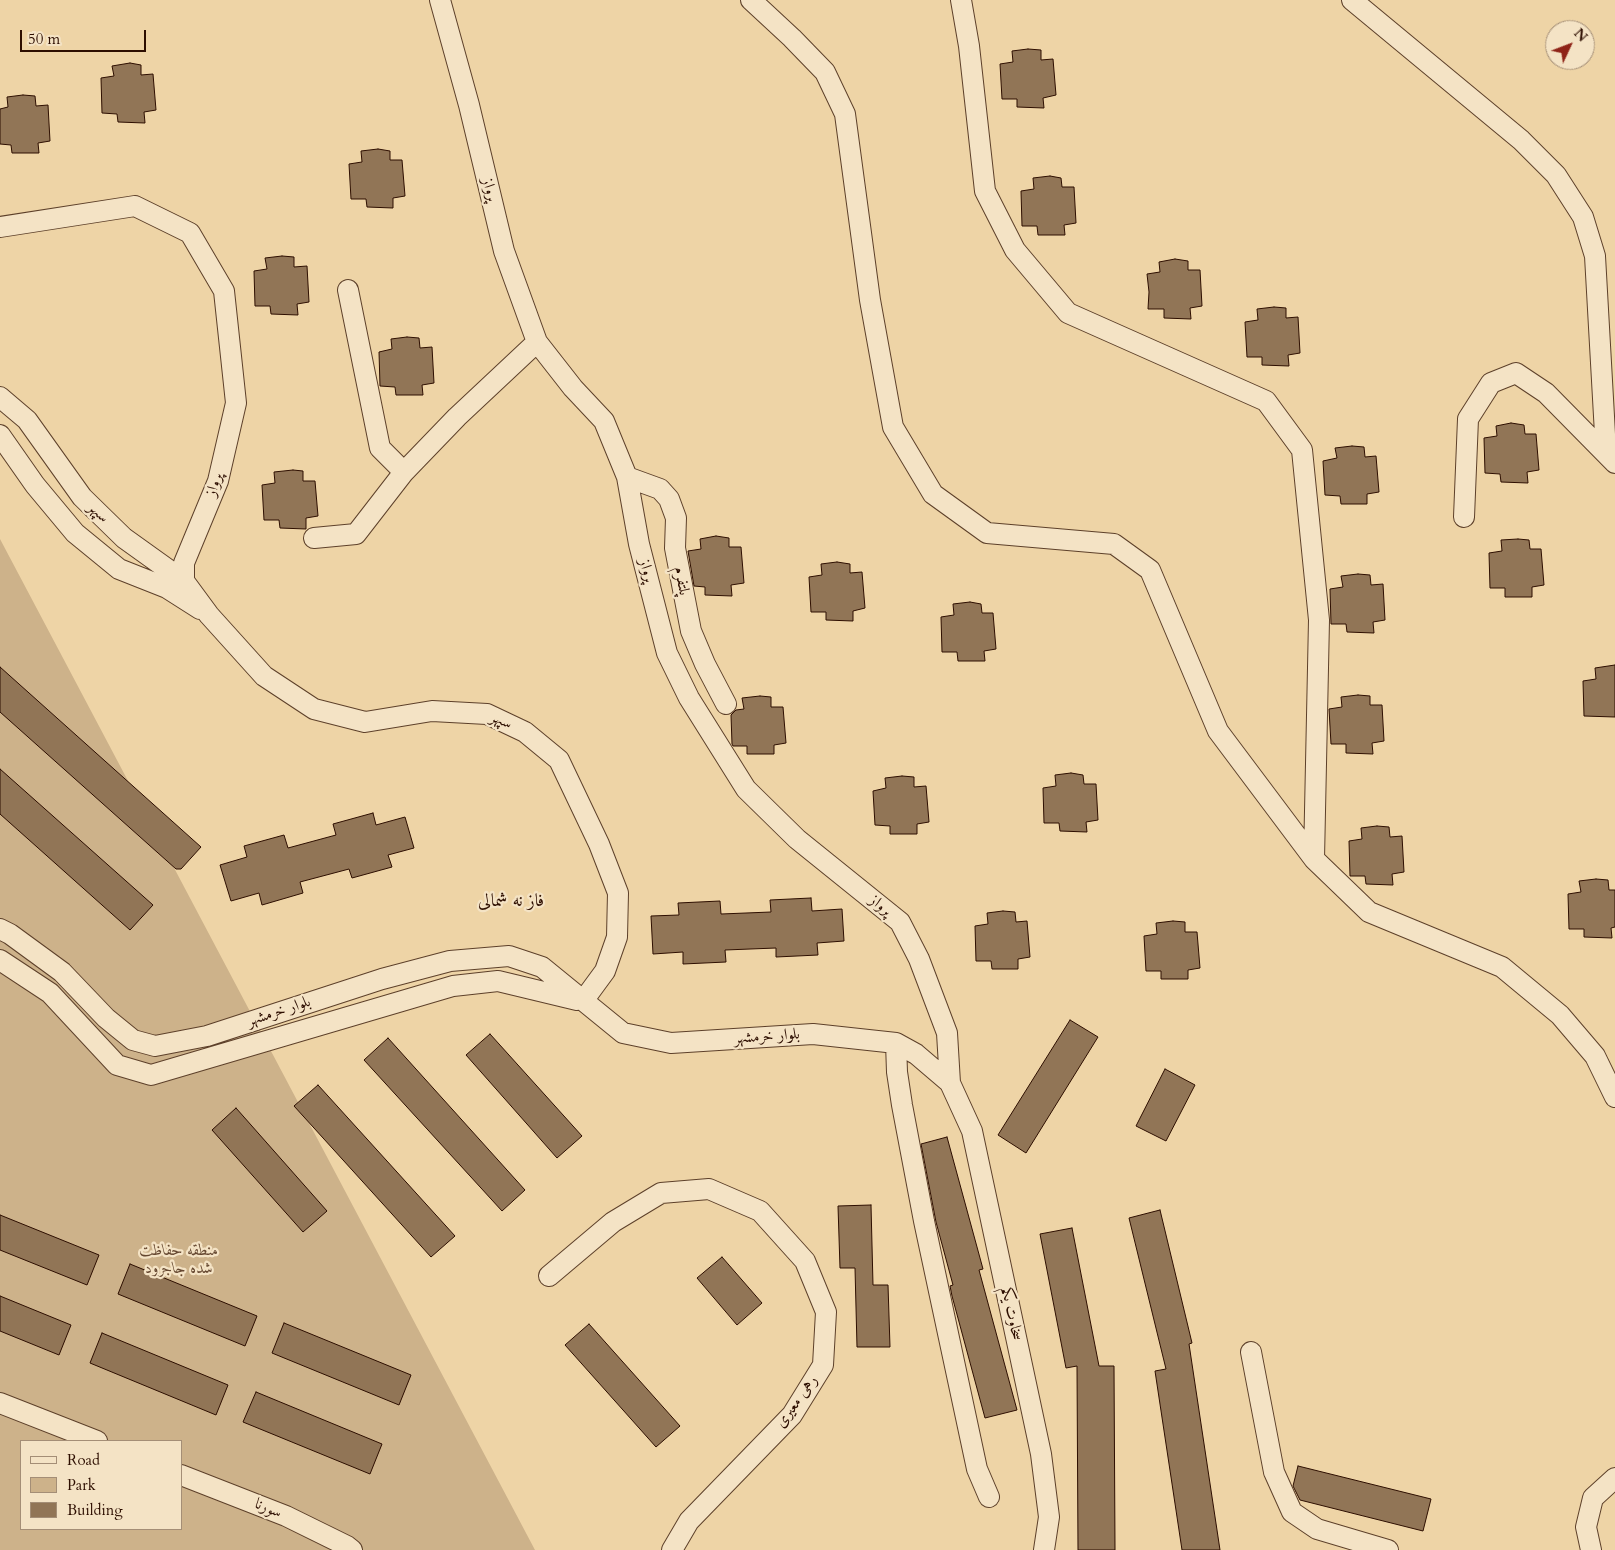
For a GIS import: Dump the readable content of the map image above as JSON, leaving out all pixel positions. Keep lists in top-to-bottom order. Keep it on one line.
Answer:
{"streets":{"street":["پرواز","سپهر","پلتفرم","بلوار خرمشهر","سخاوت یکم","رهی معیری","سورنا"]},"crossings":[["پرواز","سپهر"],["پرواز","پلتفرم"],["پرواز","بلوار خرمشهر"],["پرواز","سخاوت یکم"],["سپهر","بلوار خرمشهر"],["بلوار خرمشهر","سخاوت یکم"]],"districts":["فاز نه شمالی"],"parks":["منطقه حفاظت شده جاجرود"],"legend":["Road","Park","Building"],"scale_bar":"50 m","north":"top right"}
